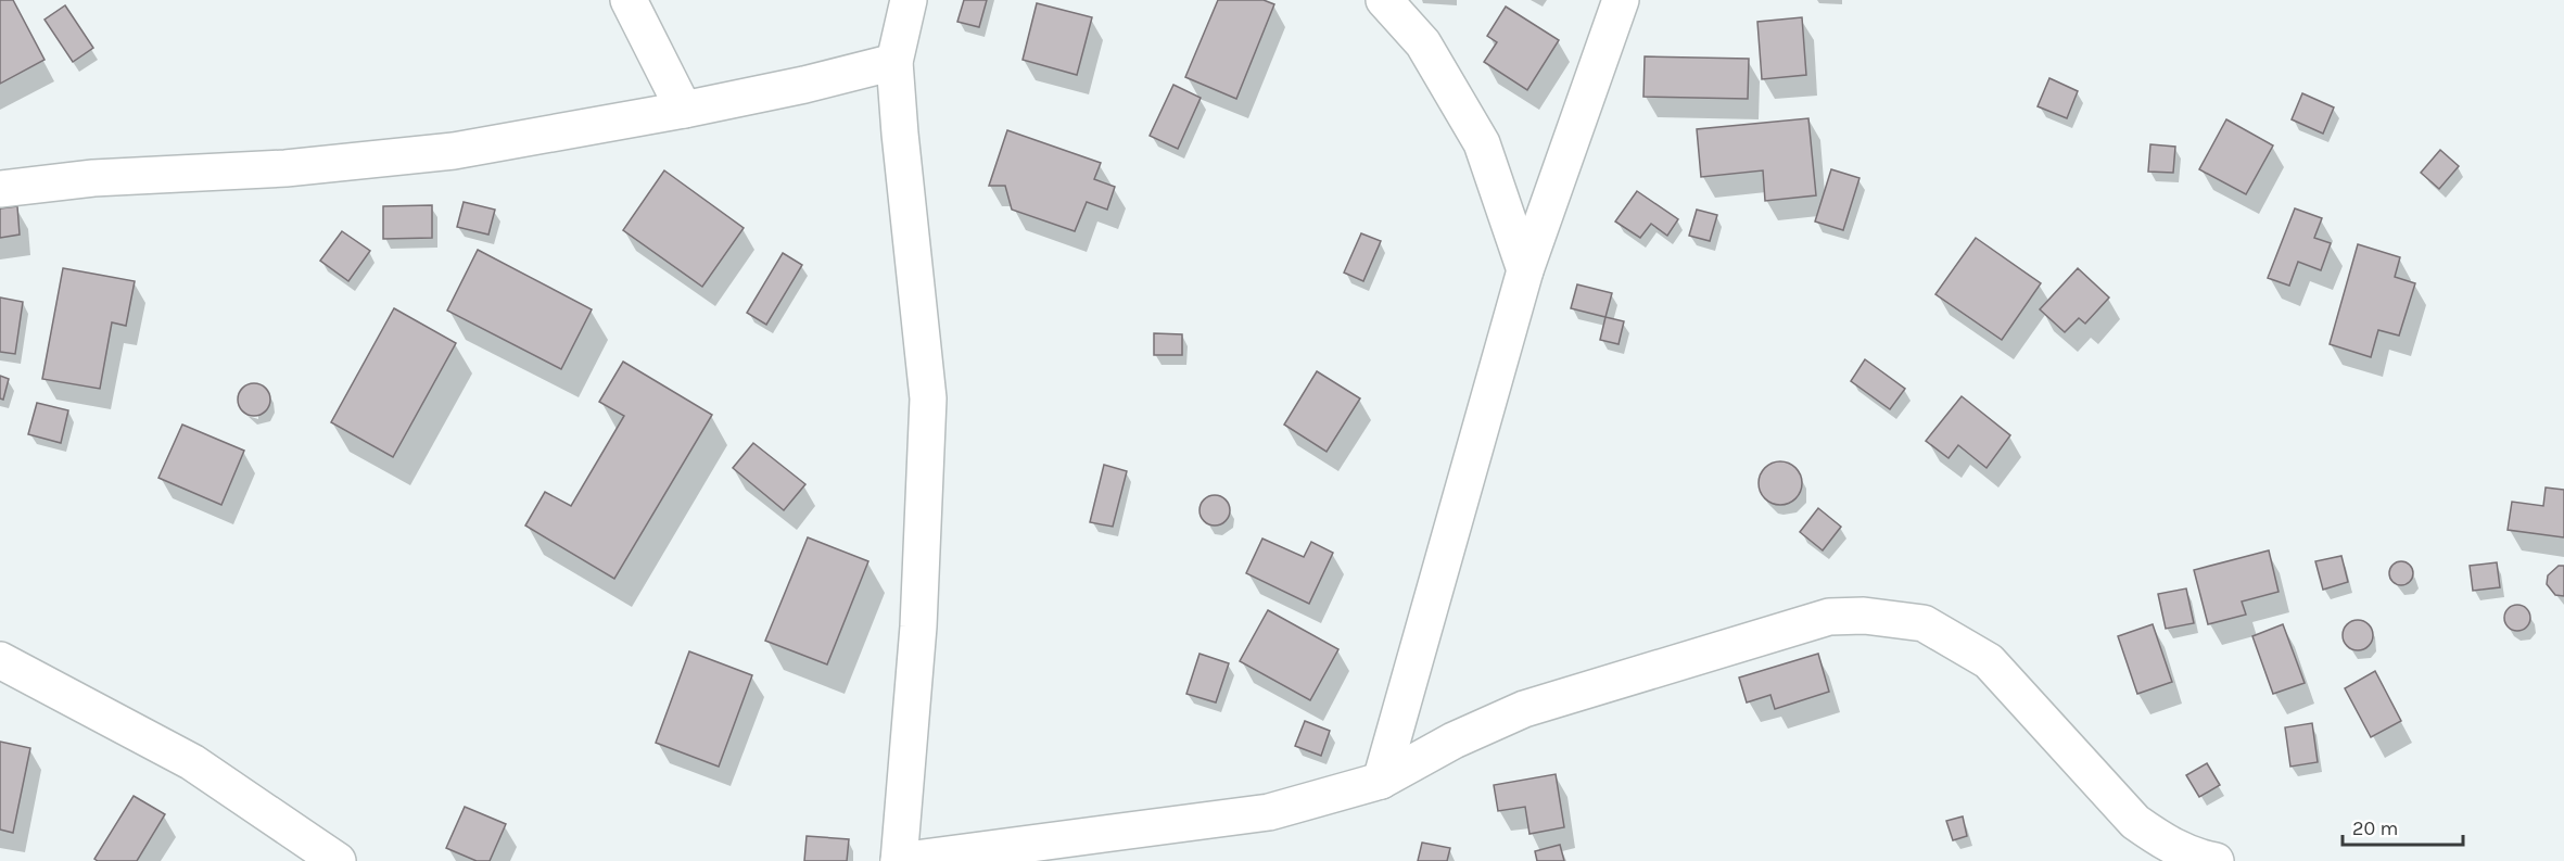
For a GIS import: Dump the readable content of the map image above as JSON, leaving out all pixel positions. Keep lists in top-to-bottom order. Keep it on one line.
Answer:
{"scale_bar":"20 m"}
